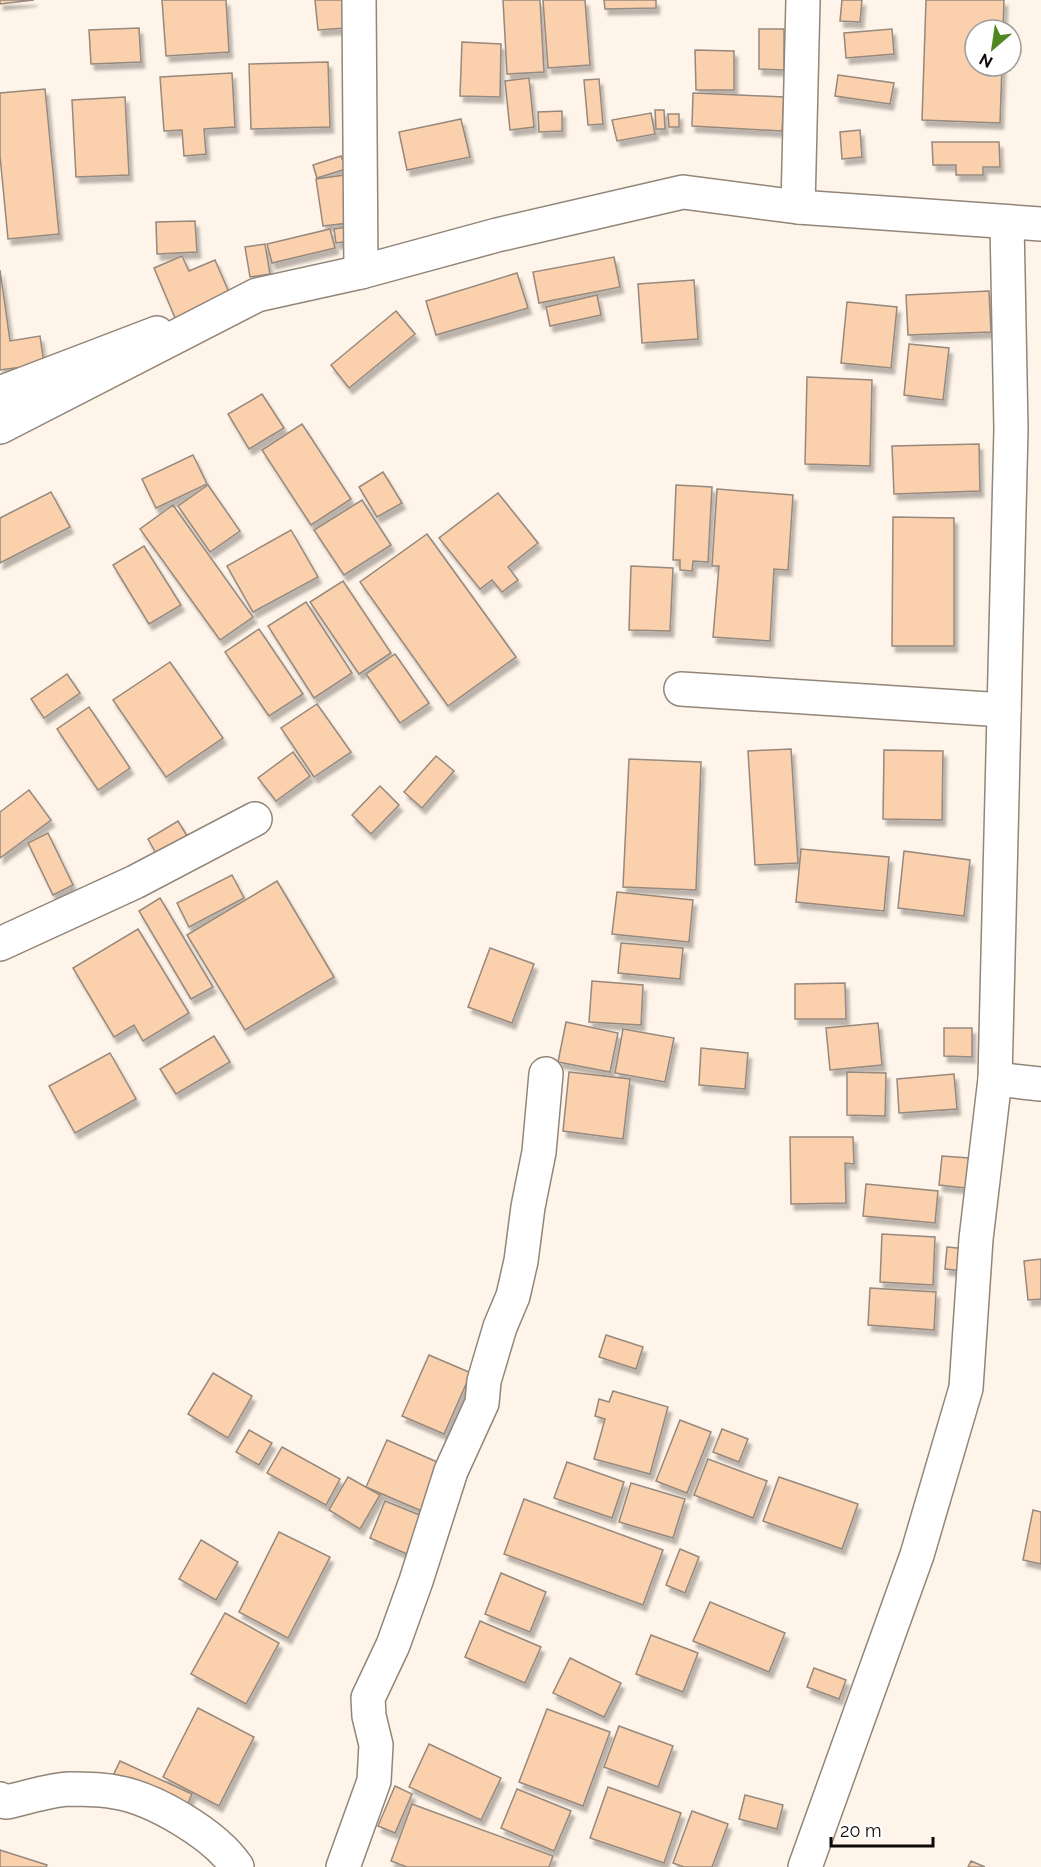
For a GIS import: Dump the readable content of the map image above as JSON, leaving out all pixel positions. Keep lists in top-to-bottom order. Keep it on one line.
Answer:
{"scale_bar":"20 m","north":"bottom left"}
